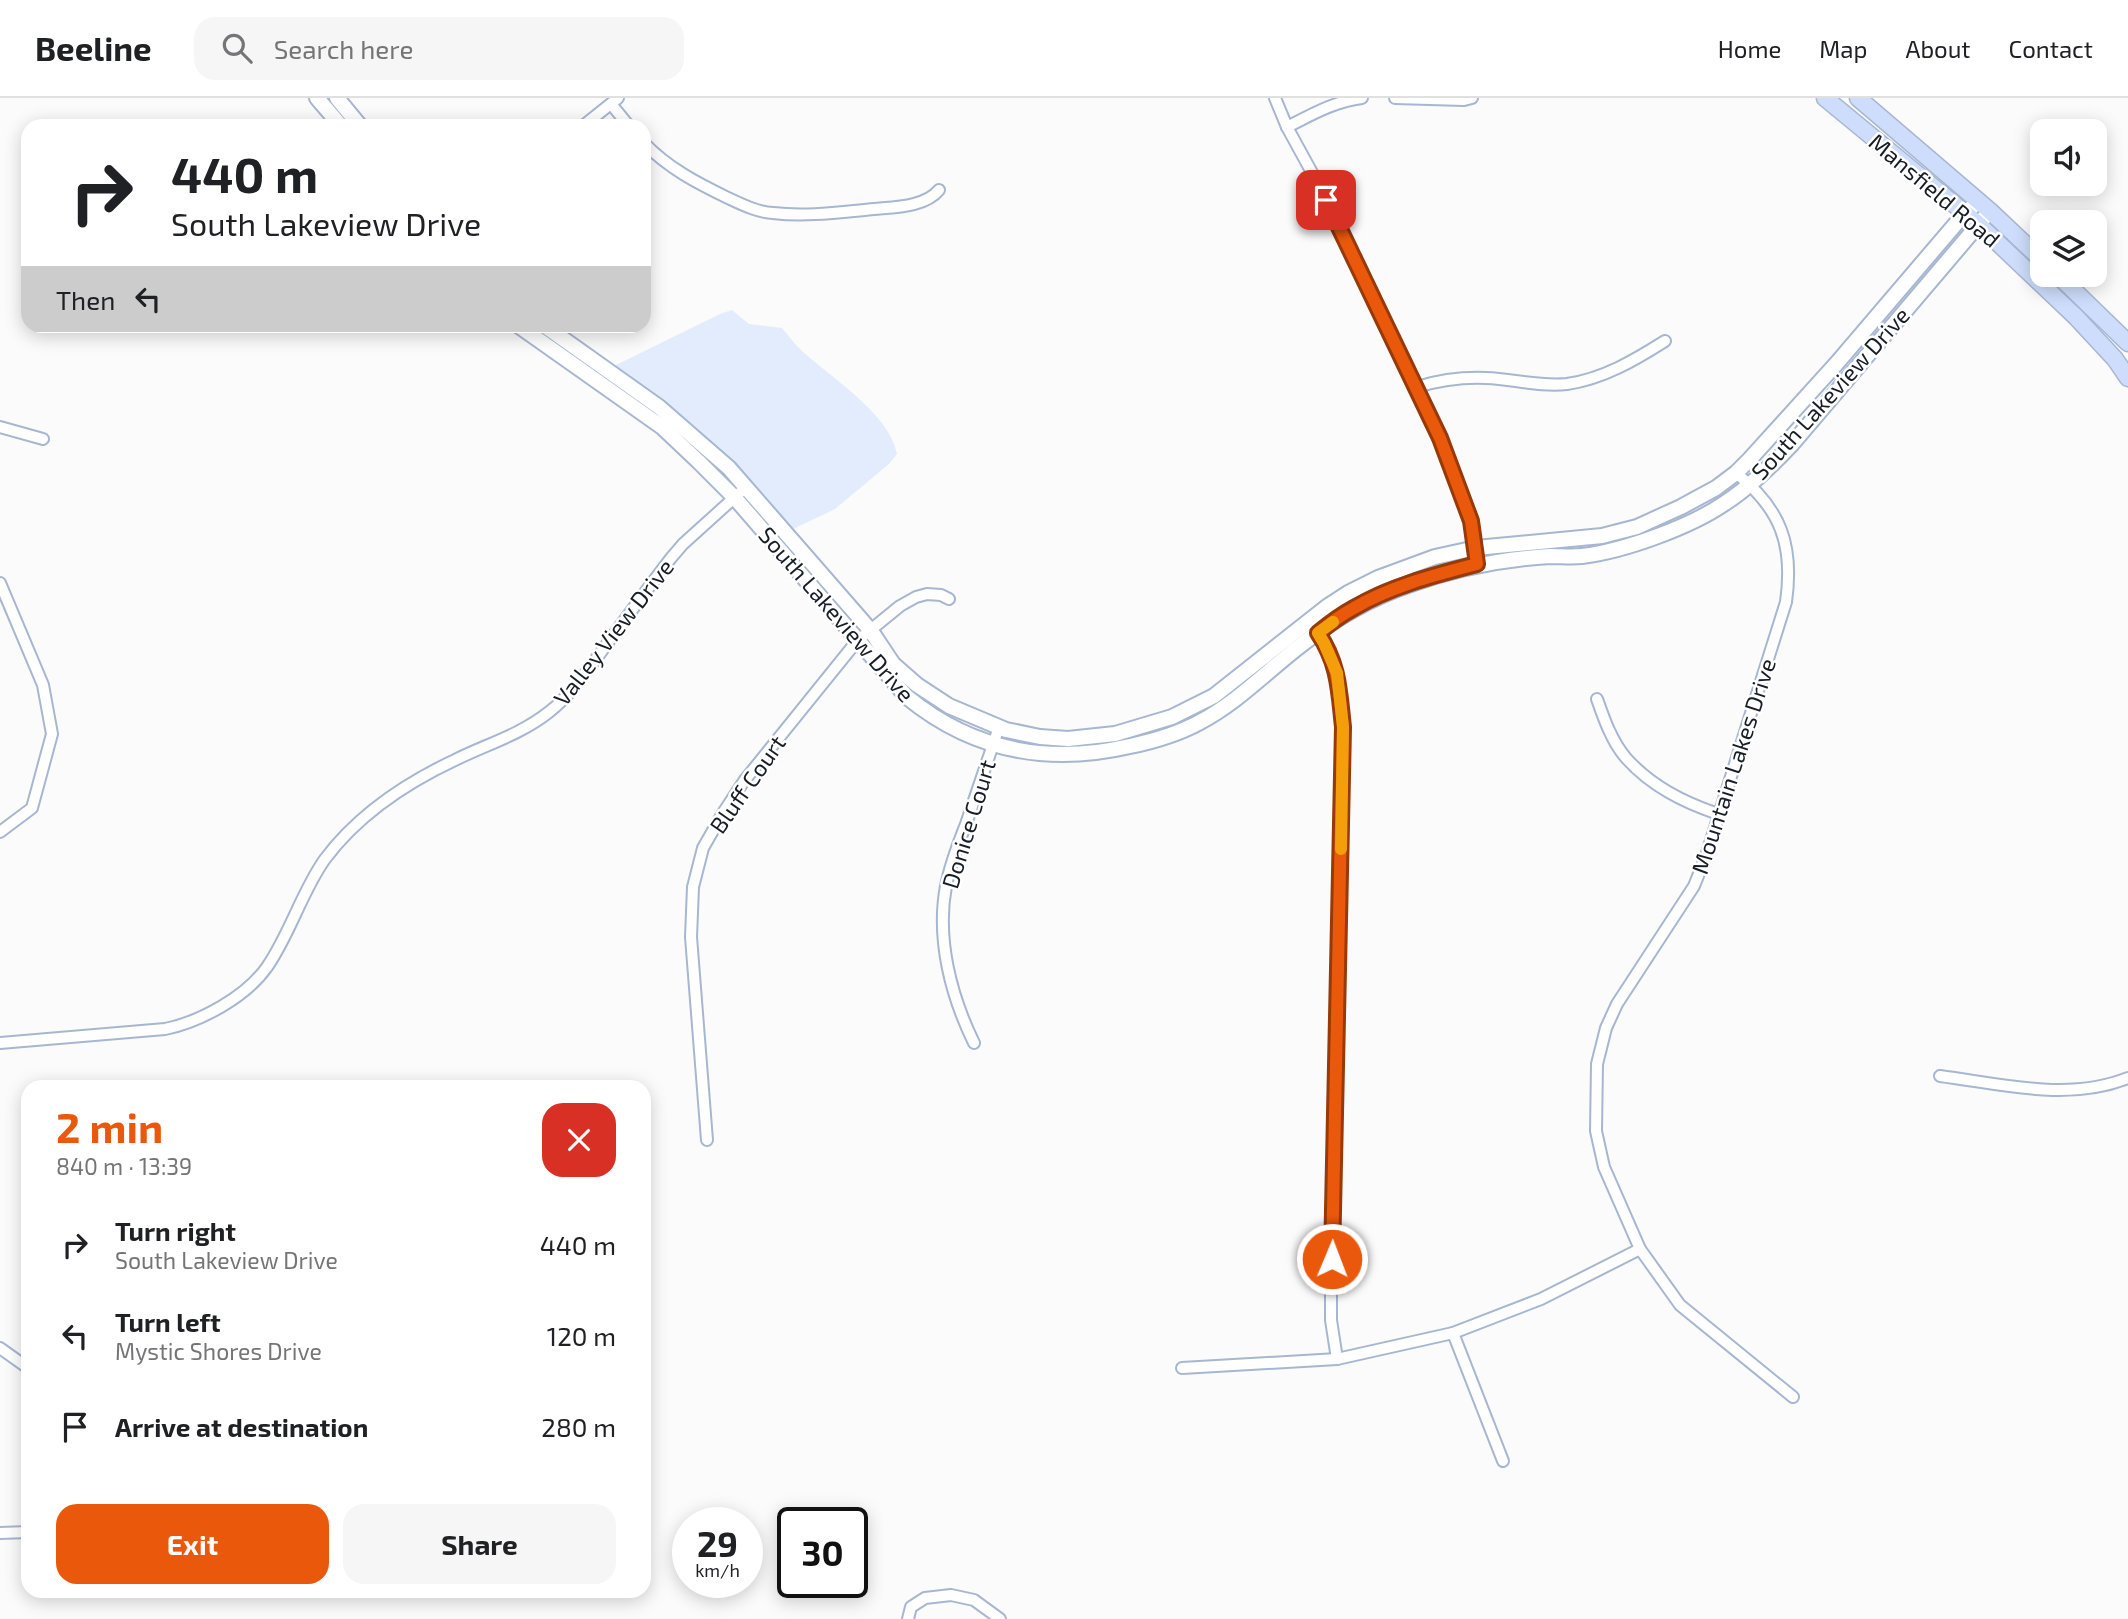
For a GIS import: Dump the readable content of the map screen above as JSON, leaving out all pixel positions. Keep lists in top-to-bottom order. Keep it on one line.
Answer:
{"streets":{"main road":["Mansfield Road"],"street":["South Lakeview Drive","Valley View Drive","Mountain Lakes Drive","Bluff Court","Donice Court"]},"crossings":[["Mansfield Road","South Lakeview Drive"],["South Lakeview Drive","Valley View Drive"],["South Lakeview Drive","Mountain Lakes Drive"],["South Lakeview Drive","Bluff Court"],["South Lakeview Drive","Donice Court"]],"page":{"header":"Beeline","search":"Search here","nav":["Home","Map","About","Contact"],"turn":["440 m","South Lakeview Drive"],"then":"Then","heading":["2 min","840 m · 13:39"],"list":[{"name":"Turn right","note":"South Lakeview Drive","value":"440 m"},{"name":"Turn left","note":"Mystic Shores Drive","value":"120 m"},{"name":"Arrive at destination","value":"280 m"}],"buttons":["Exit","Share"],"speed":"29 km/h","limit":"30"}}
